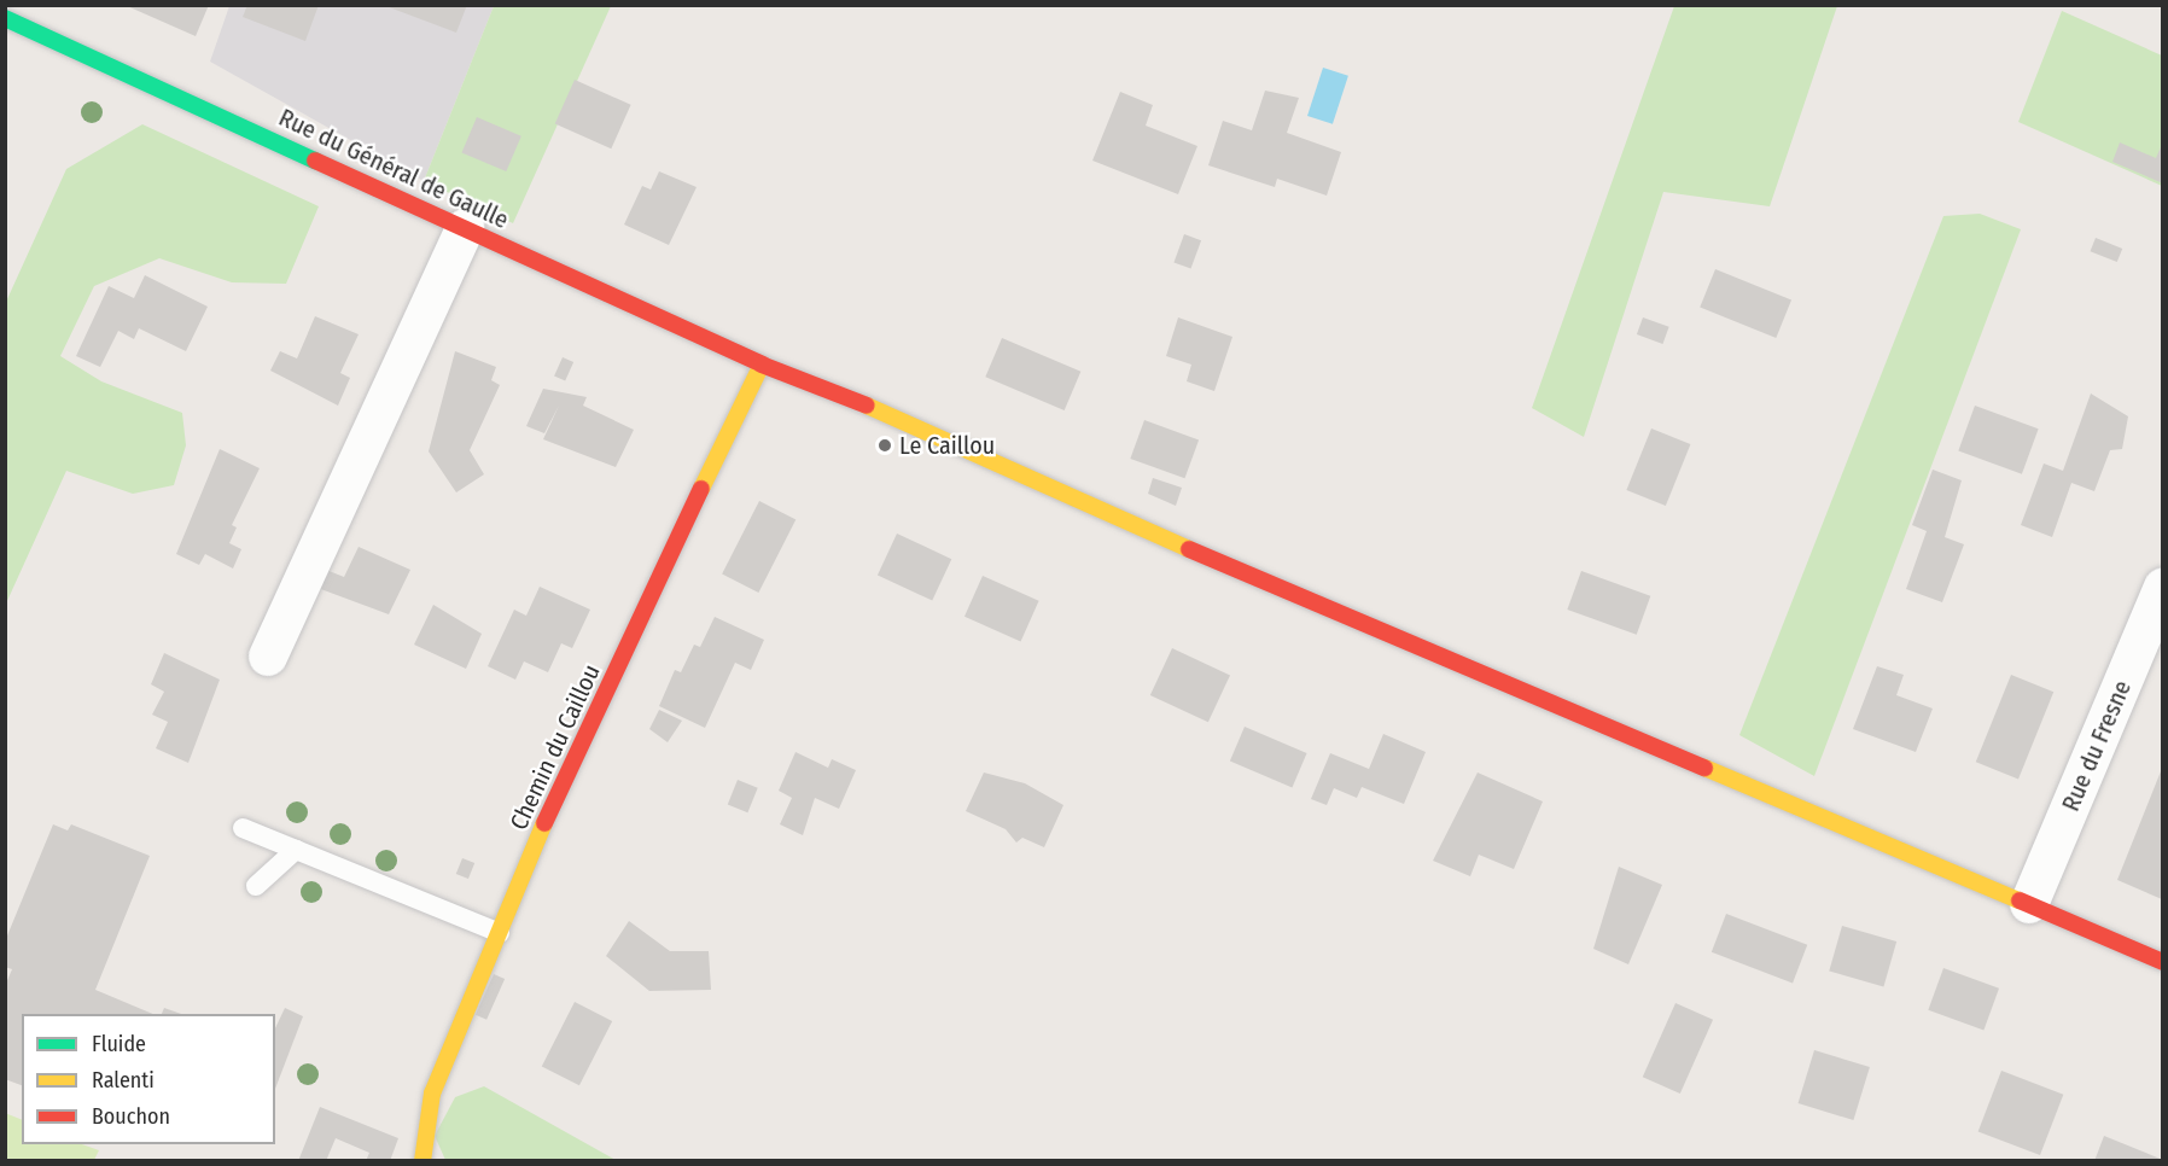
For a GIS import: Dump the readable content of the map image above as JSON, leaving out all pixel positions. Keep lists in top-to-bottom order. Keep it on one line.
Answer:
{"streets":{"main road":["Rue du Général de Gaulle","Chemin du Caillou"],"street":["Rue du Fresne"]},"crossings":[["Rue du Général de Gaulle","Rue du Fresne"],["Rue du Général de Gaulle","Chemin du Caillou"]],"places":["Le Caillou"],"legend":["Fluide","Ralenti","Bouchon"]}
